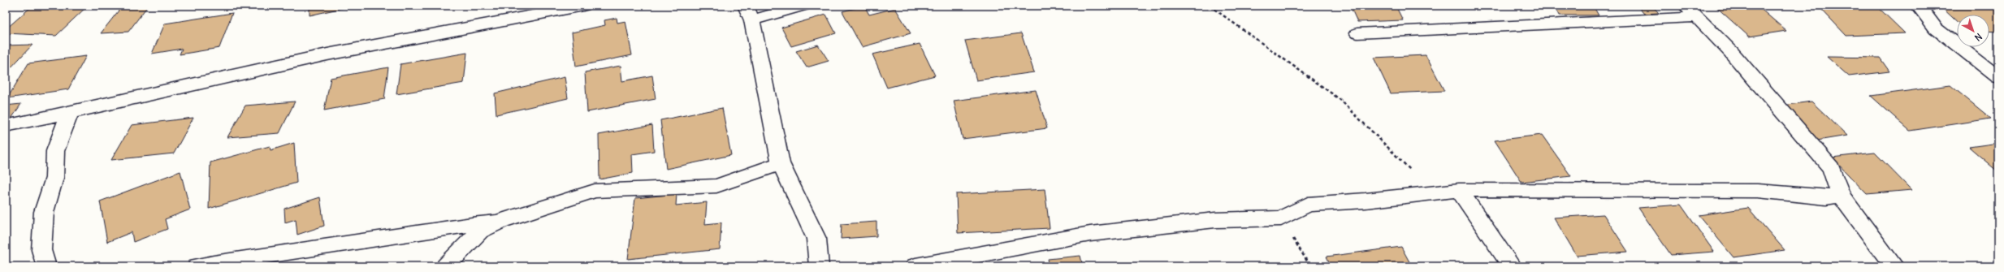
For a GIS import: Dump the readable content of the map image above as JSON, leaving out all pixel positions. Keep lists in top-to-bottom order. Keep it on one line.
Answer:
{"north":"bottom right"}
